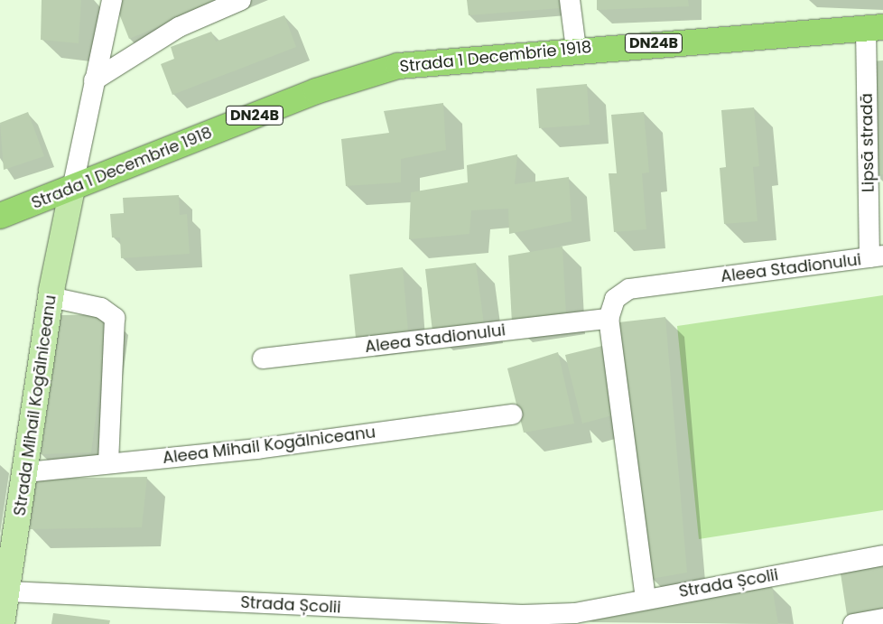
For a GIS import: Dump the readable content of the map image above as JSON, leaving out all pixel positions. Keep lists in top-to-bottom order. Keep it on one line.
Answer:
{"streets":{"highway":["DN24B","Strada 1 Decembrie 1918"],"main road":["Strada Mihail Kogălniceanu"],"street":["Lipsă stradă","Aleea Stadionului","Aleea Mihail Kogălniceanu","Strada Școlii"]},"crossings":[["Strada 1 Decembrie 1918","Lipsă stradă"],["Strada 1 Decembrie 1918","Strada Mihail Kogălniceanu"],["Lipsă stradă","Aleea Stadionului"],["Aleea Stadionului","Strada Școlii"],["Strada Mihail Kogălniceanu","Aleea Mihail Kogălniceanu"],["Strada Mihail Kogălniceanu","Strada Școlii"]]}
